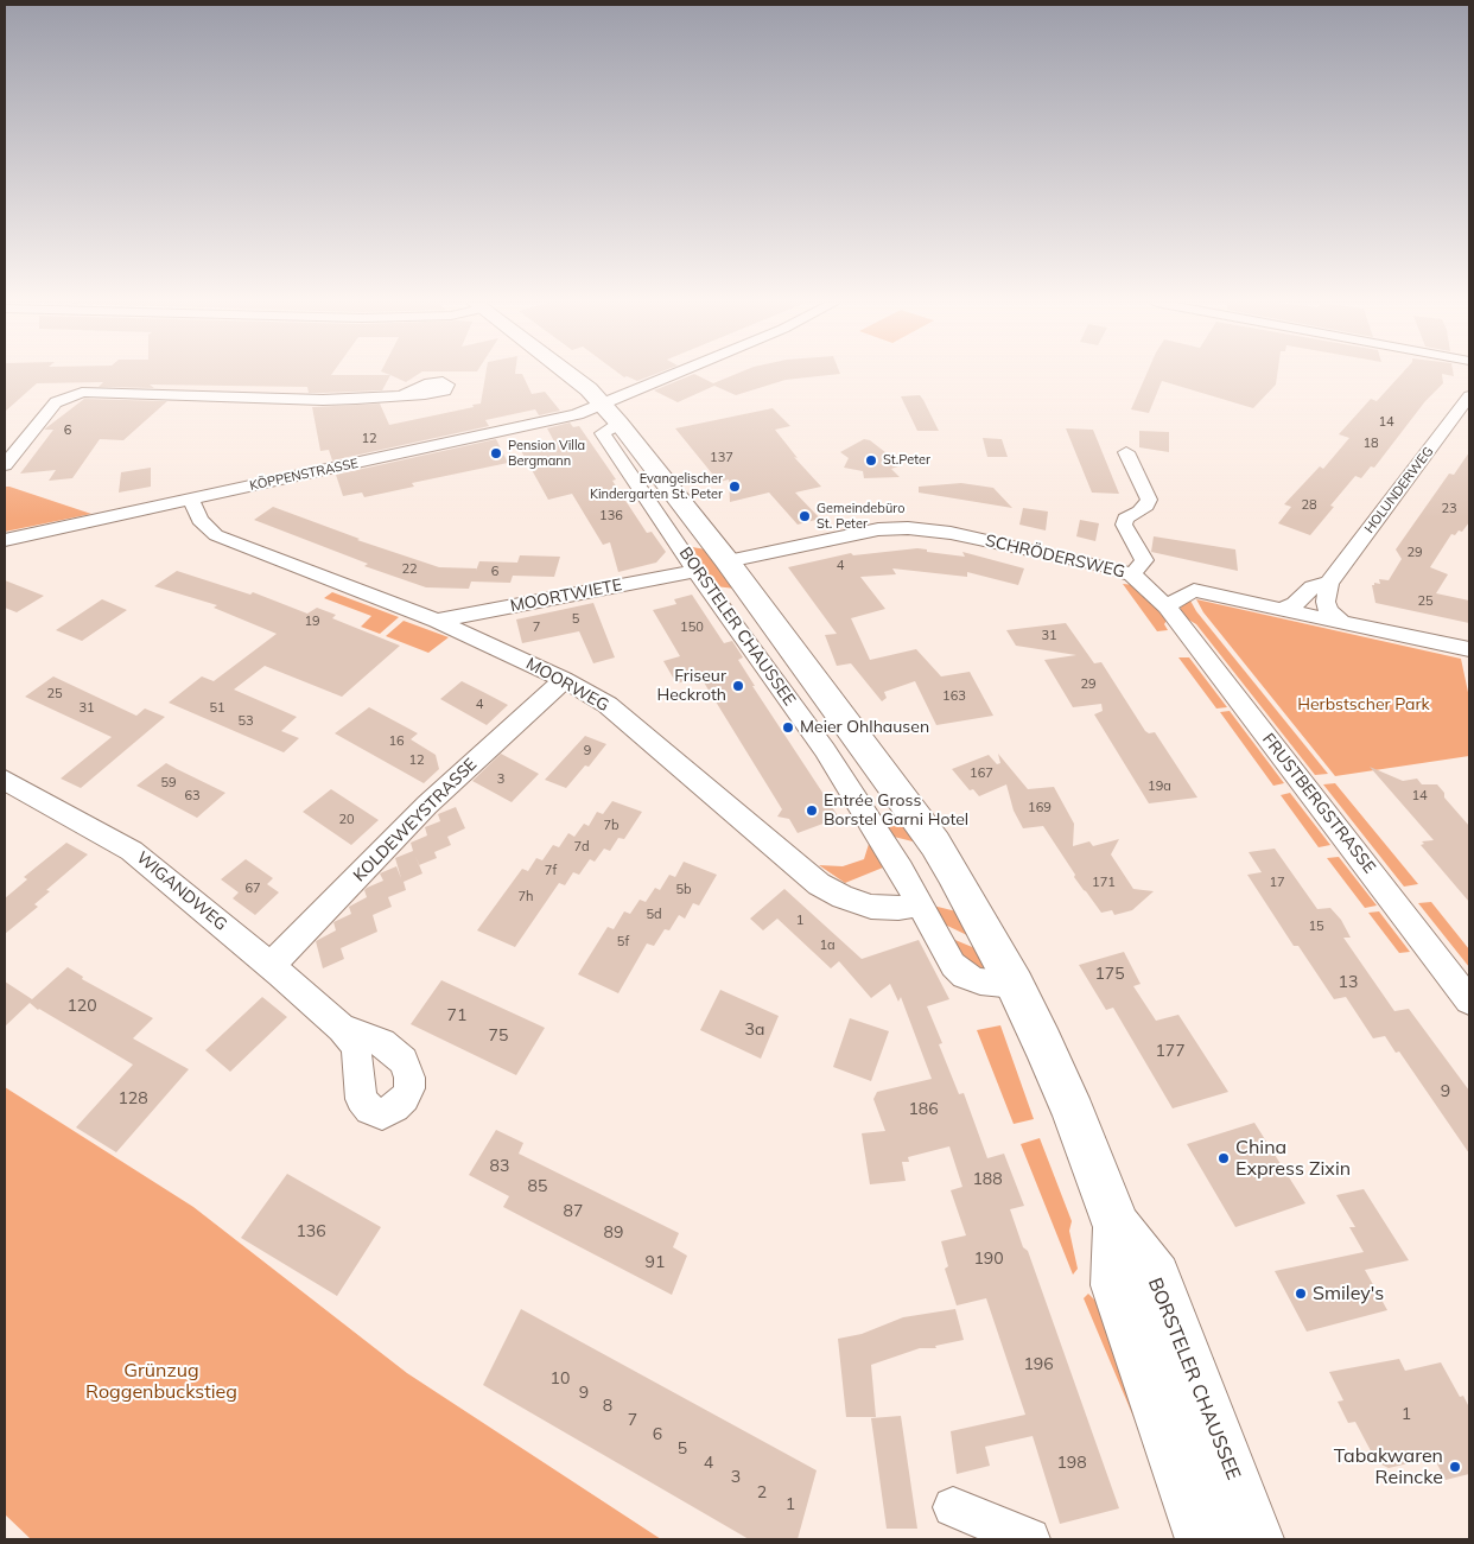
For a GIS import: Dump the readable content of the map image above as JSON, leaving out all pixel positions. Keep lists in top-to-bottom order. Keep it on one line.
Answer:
{"streets":{"main road":["BORSTELER CHAUSSEE"],"street":["KÖPPENSTRASSE","HOLUNDERWEG","SCHRÖDERSWEG","MOORTWIETE","MOORWEG","FRUSTBERGSTRASSE","KOLDEWEYSTRASSE","WIGANDWEG"]},"crossings":[["KÖPPENSTRASSE","BORSTELER CHAUSSEE"],["KÖPPENSTRASSE","MOORWEG"],["SCHRÖDERSWEG","BORSTELER CHAUSSEE"],["SCHRÖDERSWEG","FRUSTBERGSTRASSE"],["MOORTWIETE","BORSTELER CHAUSSEE"],["MOORTWIETE","MOORWEG"],["BORSTELER CHAUSSEE","MOORWEG"],["MOORWEG","KOLDEWEYSTRASSE"],["KOLDEWEYSTRASSE","WIGANDWEG"]],"parks":["Herbstscher Park","Grünzug Roggenbuckstieg"],"places":["Pension Villa Bergmann","St.Peter","Evangelischer Kindergarten St. Peter","Gemeindebüro St. Peter","Friseur Heckroth","Meier Ohlhausen","Entrée Gross Borstel Garni Hotel","China Express Zixin","Smiley's","Tabakwaren Reincke"],"house_numbers":["14","6","12","18","137","28","23","136","29","4","22","6","25","5","19","7","150","31","29","25","163","4","31","51","53","16","9","12","167","3","59","19a","63","14","169","20","7b","7d","7f","171","17","67","5b","7h","5d","1","15","5f","1a","175","13","120","71","3a","75","177","9","128","186","83","188","85","87","136","89","190","91","196","10","9","8","1","7","6","5","4","198","3","2","1"]}
